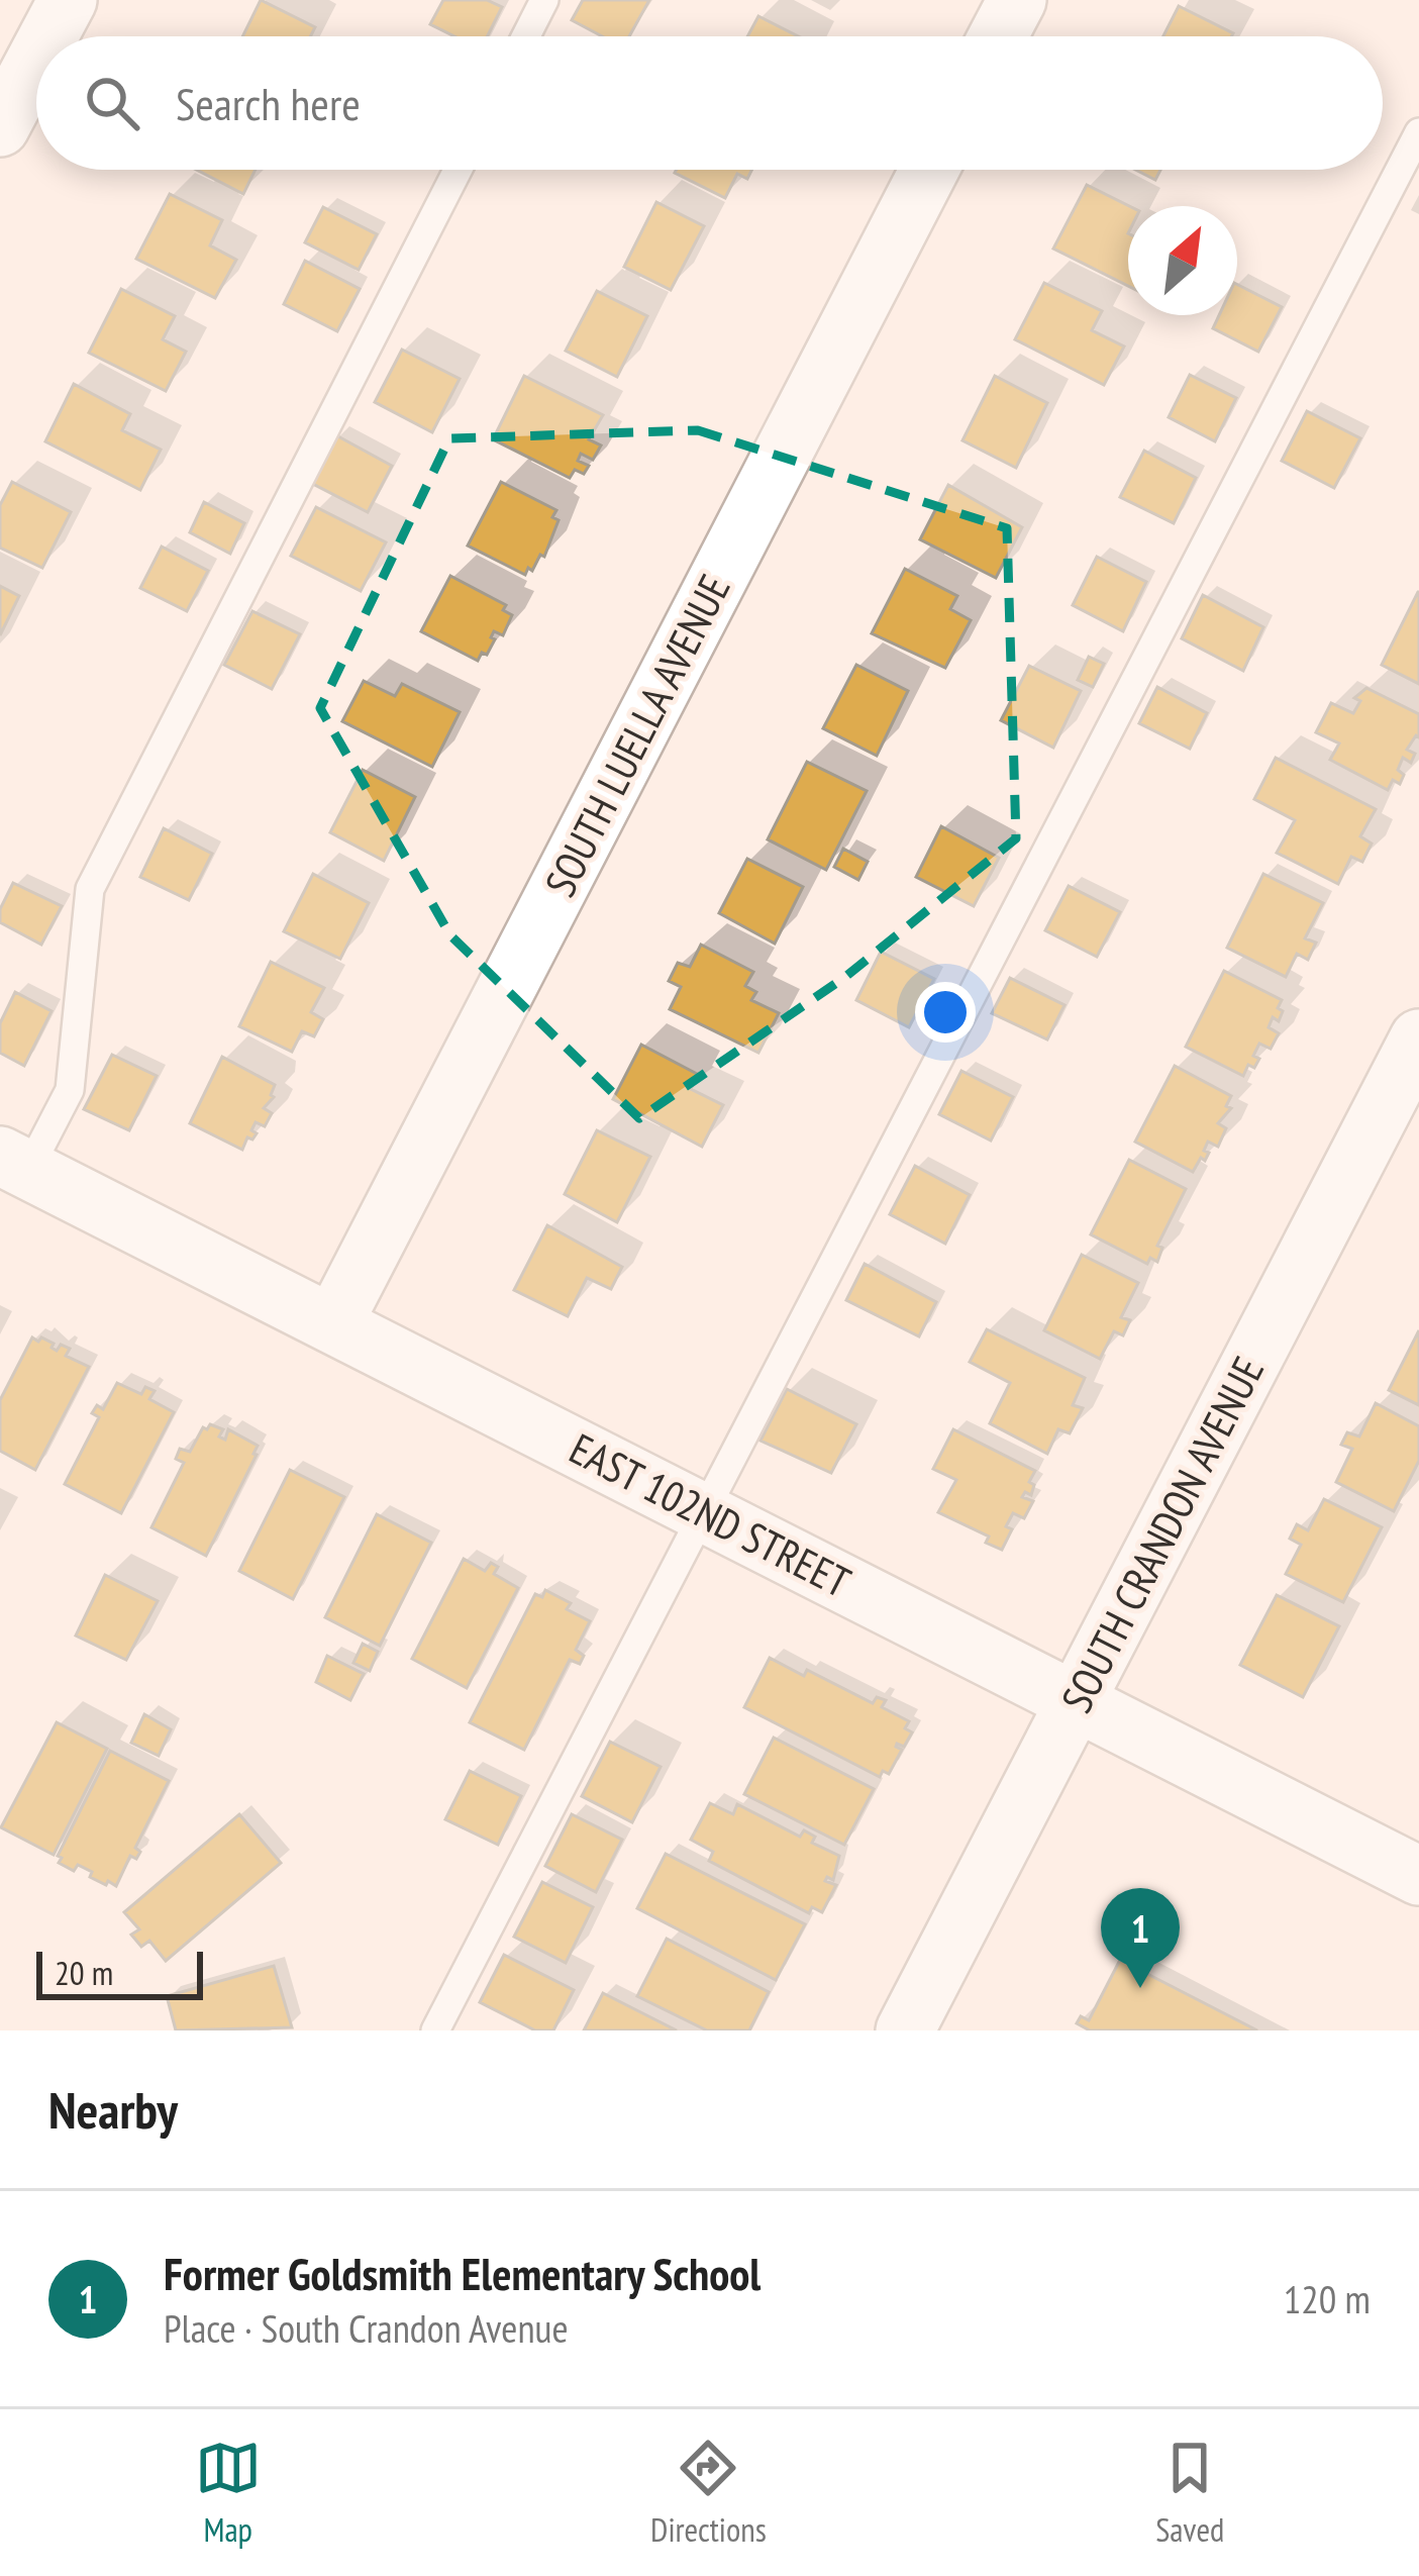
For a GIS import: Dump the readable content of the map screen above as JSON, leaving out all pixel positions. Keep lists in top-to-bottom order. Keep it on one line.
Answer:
{"streets":{"street":["SOUTH LUELLA AVENUE","EAST 102ND STREET","SOUTH CRANDON AVENUE"]},"crossings":[["SOUTH LUELLA AVENUE","EAST 102ND STREET"],["EAST 102ND STREET","SOUTH CRANDON AVENUE"]],"scale_bar":"20 m","north":"top right","page":{"search":"Search here","pins":"1","scale":"20 m","heading":"Nearby","list":[{"mark":"1","name":"Former Goldsmith Elementary School","note":"Place · South Crandon Avenue","value":"120 m"}],"nav":["Map","Directions","Saved"]}}
